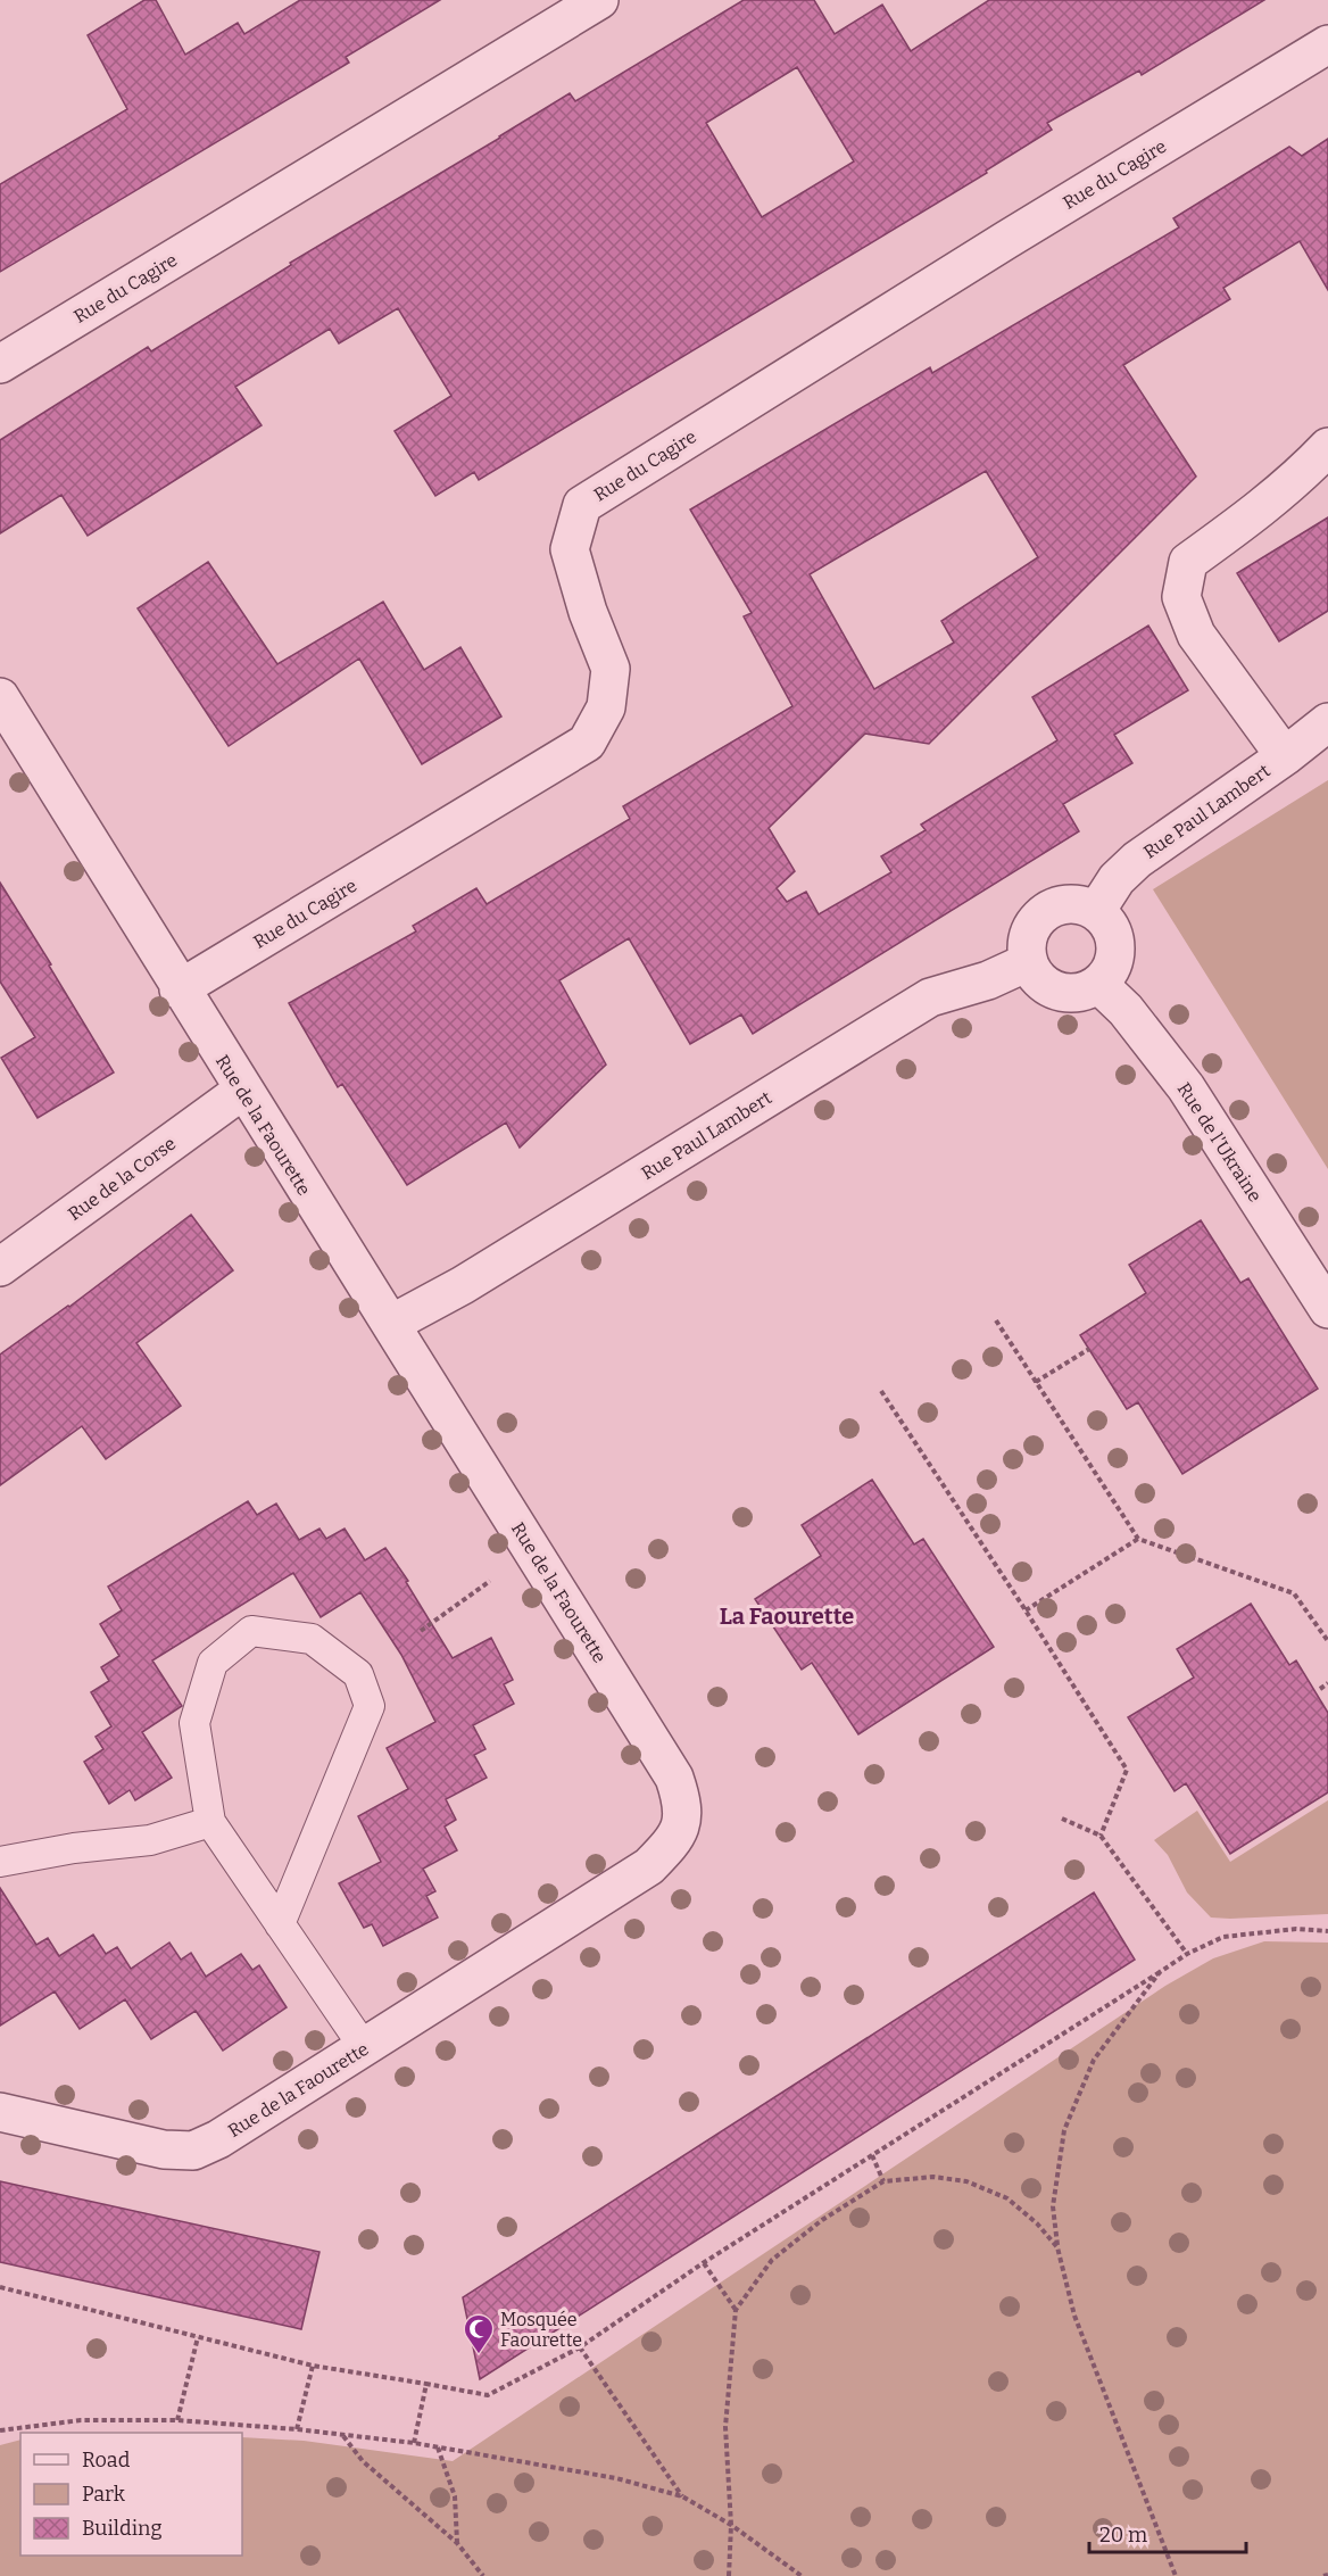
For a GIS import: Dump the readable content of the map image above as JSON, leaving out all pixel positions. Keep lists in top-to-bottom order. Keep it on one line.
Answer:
{"streets":{"street":["Rue du Cagire","Rue Paul Lambert","Rue de la Faourette","Rue de l'Ukraine","Rue de la Corse"]},"crossings":[["Rue du Cagire","Rue de la Faourette"],["Rue Paul Lambert","Rue de la Faourette"],["Rue Paul Lambert","Rue de l'Ukraine"],["Rue de la Faourette","Rue de la Corse"]],"districts":["La Faourette"],"places":{"mosque":["Mosquée Faourette"]},"legend":["Road","Park","Building"],"scale_bar":"20 m"}
